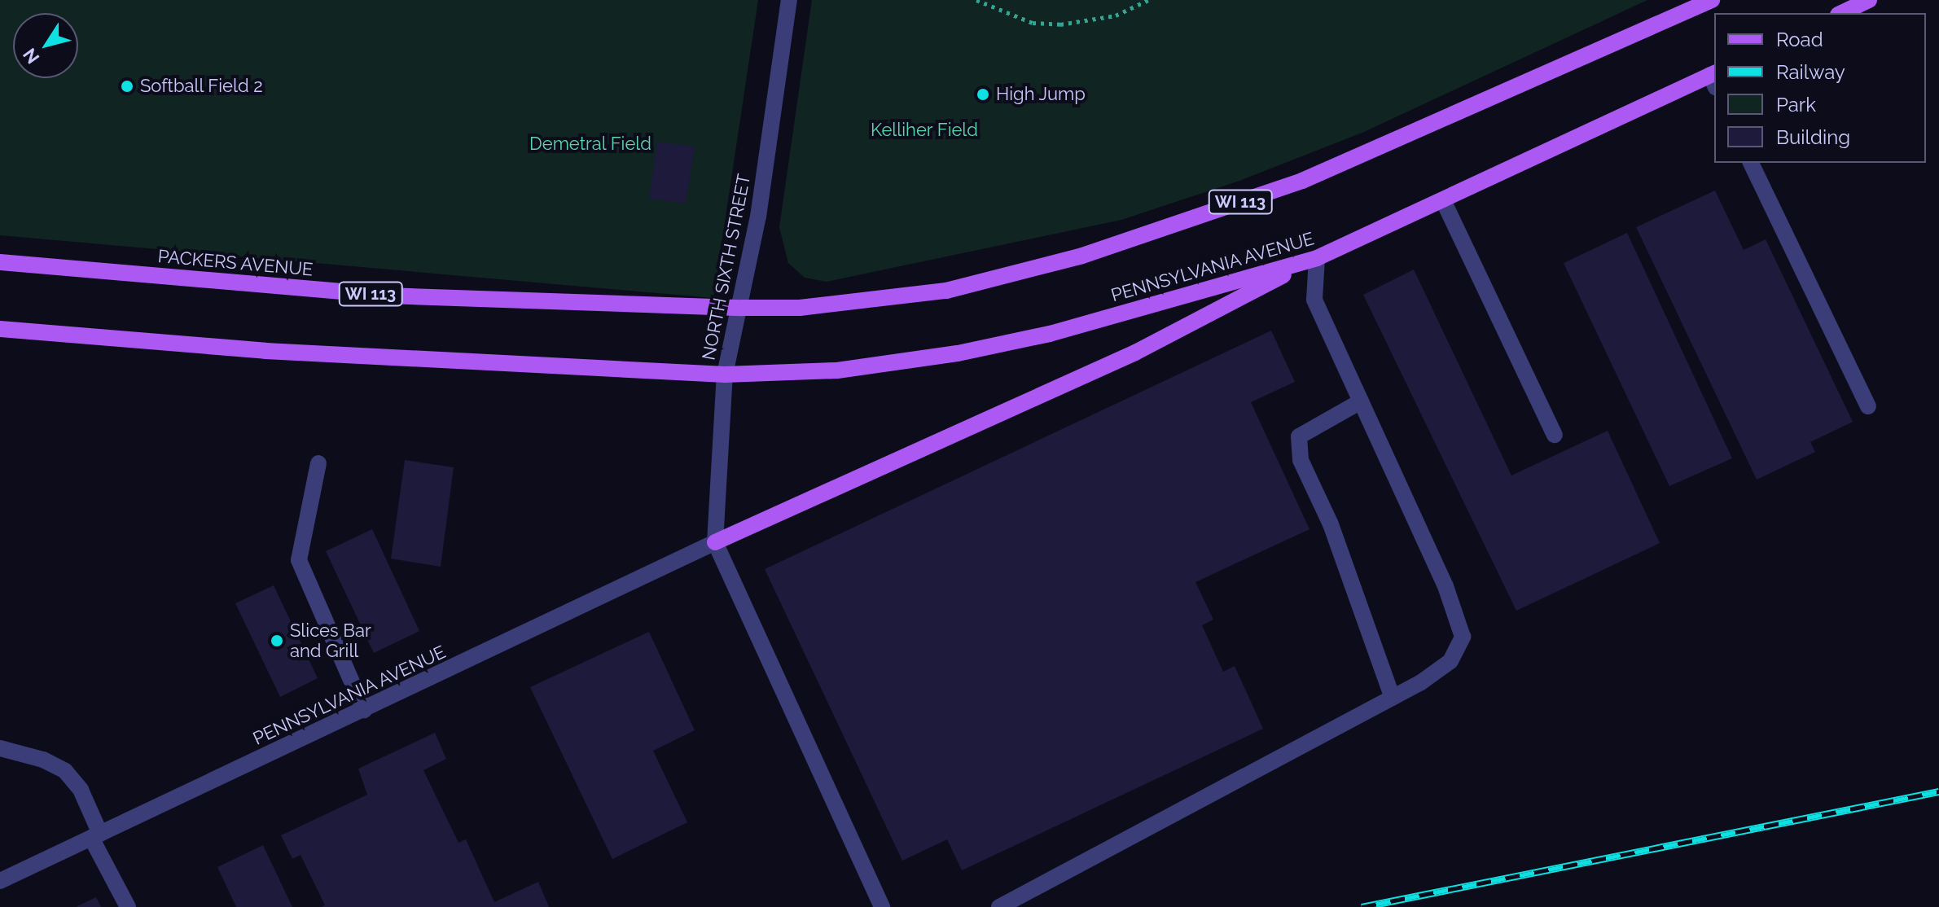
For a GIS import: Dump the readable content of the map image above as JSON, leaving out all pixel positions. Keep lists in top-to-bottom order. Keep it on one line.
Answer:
{"streets":{"main road":["WI 113","PACKERS AVENUE","PENNSYLVANIA AVENUE"],"street":["NORTH SIXTH STREET"]},"crossings":[["WI 113","PACKERS AVENUE"],["WI 113","NORTH SIXTH STREET"],["PACKERS AVENUE","NORTH SIXTH STREET"],["NORTH SIXTH STREET","PENNSYLVANIA AVENUE"]],"parks":["Kelliher Field","Demetral Field"],"places":["Softball Field 2","High Jump","Slices Bar and Grill"],"legend":["Road","Railway","Park","Building"],"north":"bottom left"}
